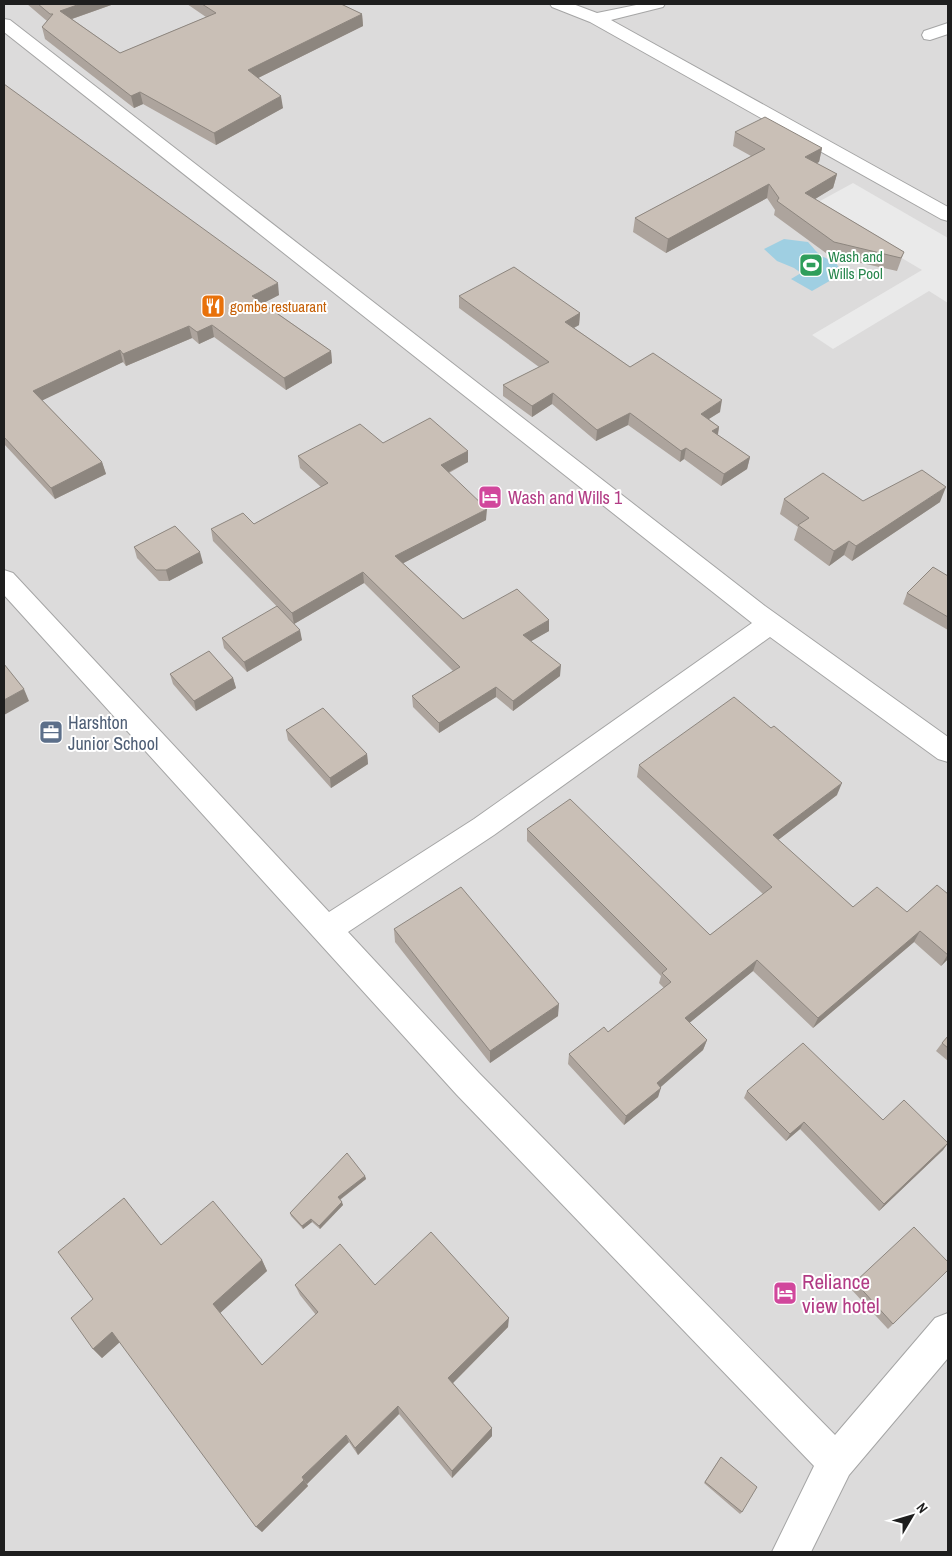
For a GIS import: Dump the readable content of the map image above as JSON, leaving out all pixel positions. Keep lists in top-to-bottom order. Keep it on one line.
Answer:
{"places":{"sports":["Wash and Wills Pool"],"restaurant":["gombe restuarant"],"hotel":["Wash and Wills 1","Reliance view hotel"],"office":["Harshton Junior School"]},"north":"top right"}
